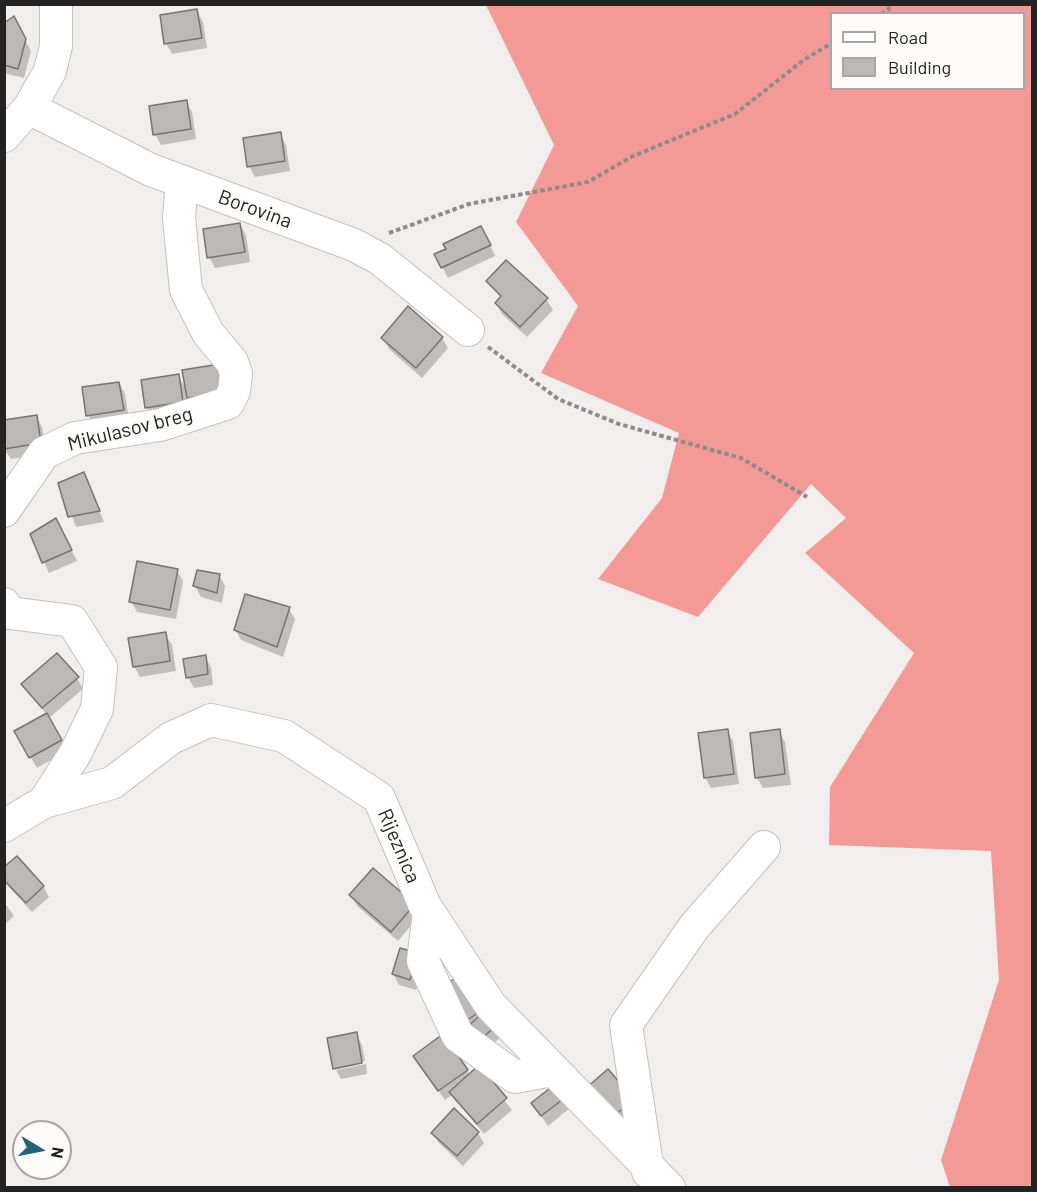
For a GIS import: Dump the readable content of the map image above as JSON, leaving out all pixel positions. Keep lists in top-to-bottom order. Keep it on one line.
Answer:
{"streets":{"street":["Borovina","Mikulasov breg","Rijeznica"]},"crossings":[["Borovina","Mikulasov breg"]],"legend":["Road","Building"],"north":"right"}
